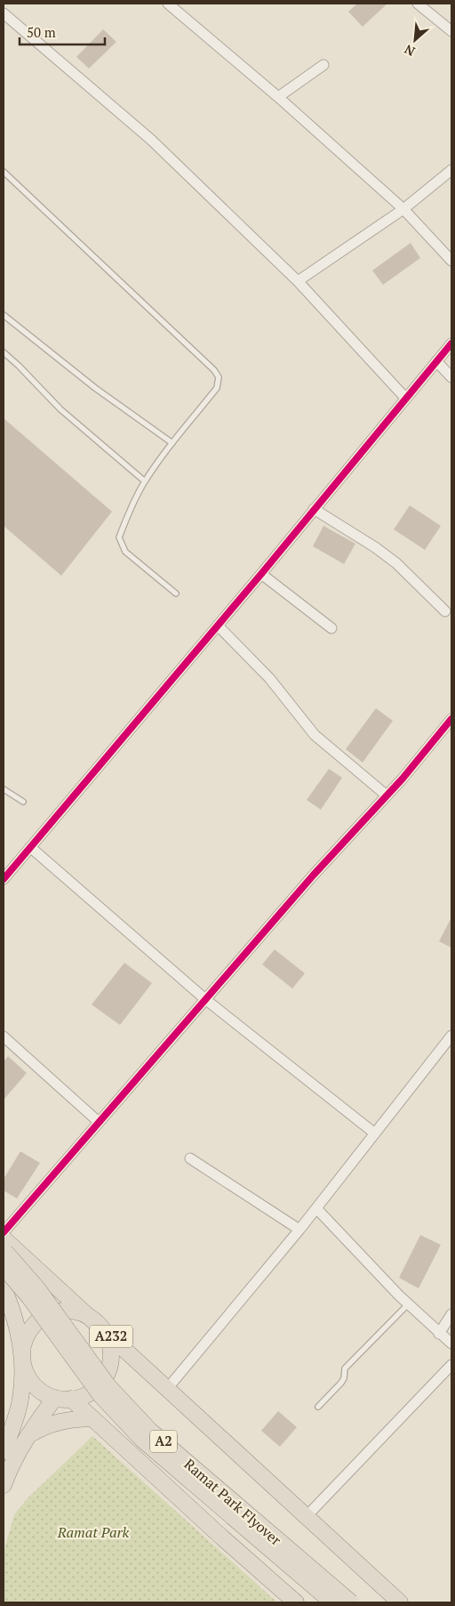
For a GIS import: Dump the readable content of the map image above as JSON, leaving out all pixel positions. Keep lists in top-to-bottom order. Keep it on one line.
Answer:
{"streets":{"highway":["A232","A2","Ramat Park Flyover"]},"crossings":[["A232","Ramat Park Flyover"]],"parks":["Ramat Park"],"scale_bar":"50 m","north":"bottom left"}
